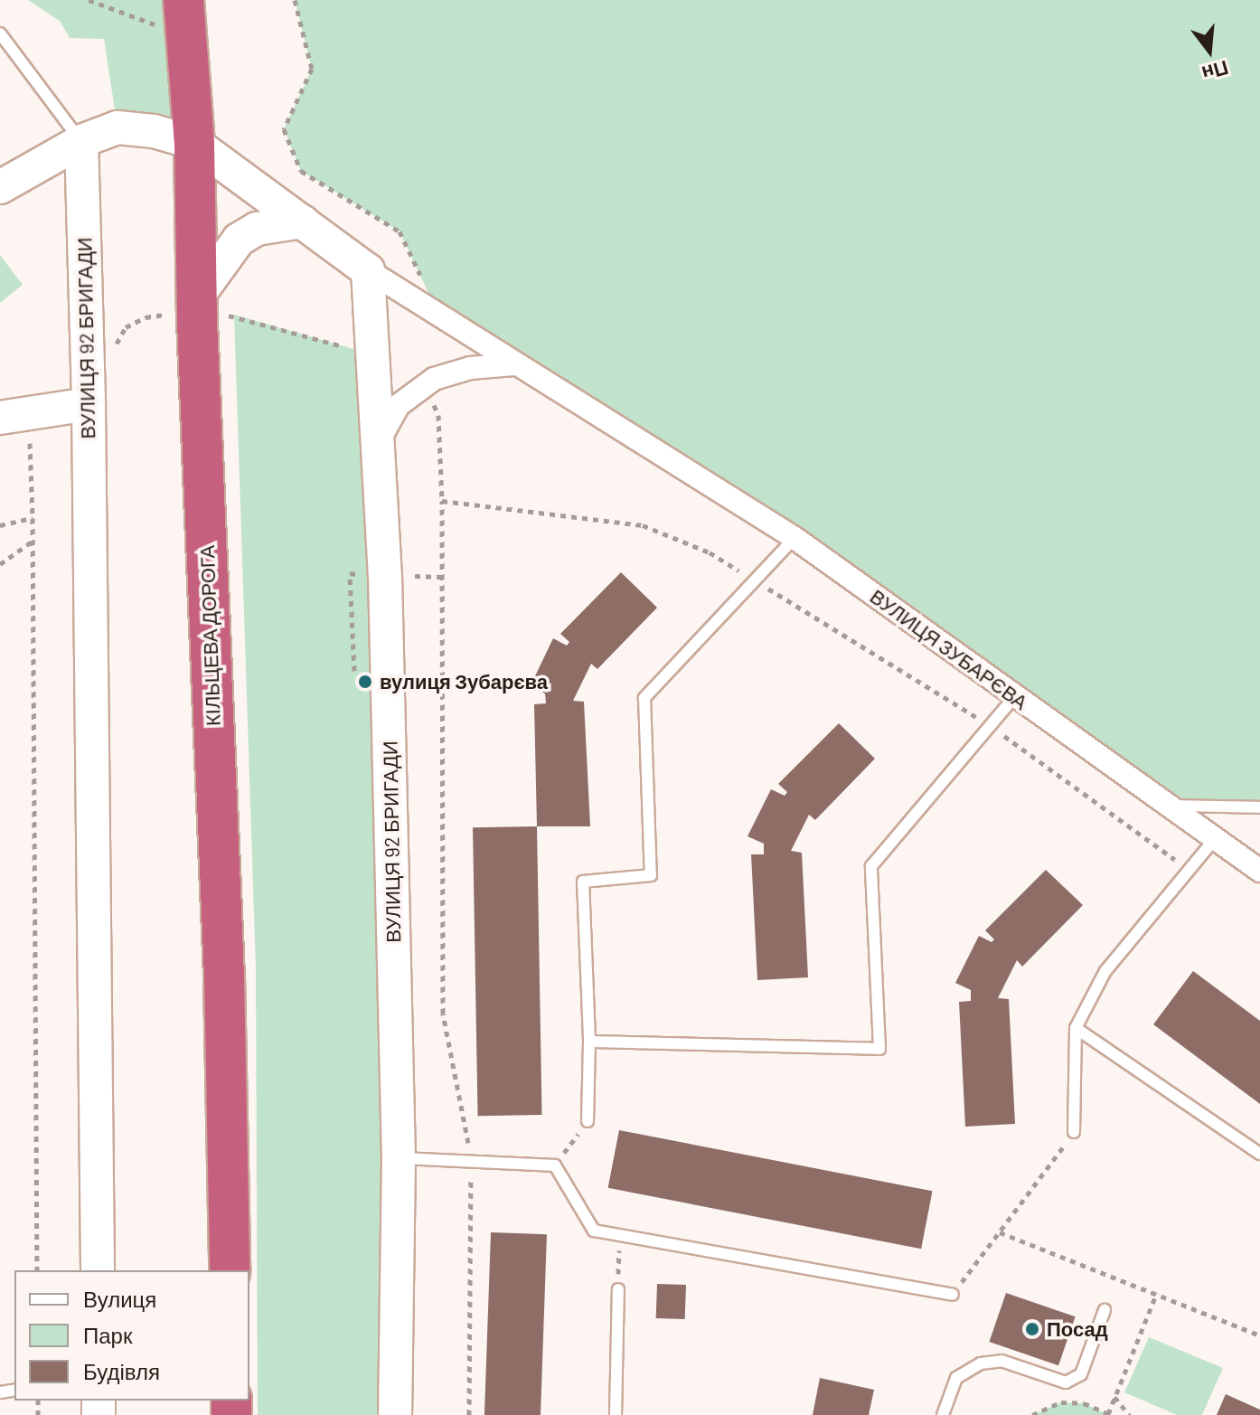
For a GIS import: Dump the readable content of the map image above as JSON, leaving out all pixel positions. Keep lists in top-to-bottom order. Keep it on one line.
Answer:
{"streets":{"highway":["КІЛЬЦЕВА ДОРОГА"],"street":["ВУЛИЦЯ 92 БРИГАДИ","ВУЛИЦЯ ЗУБАРЄВА"]},"crossings":[["ВУЛИЦЯ 92 БРИГАДИ","ВУЛИЦЯ ЗУБАРЄВА"],["КІЛЬЦЕВА ДОРОГА","ВУЛИЦЯ ЗУБАРЄВА"]],"places":["вулиця Зубарєва","Посад"],"legend":["Вулиця","Парк","Будівля"],"north":"bottom"}
